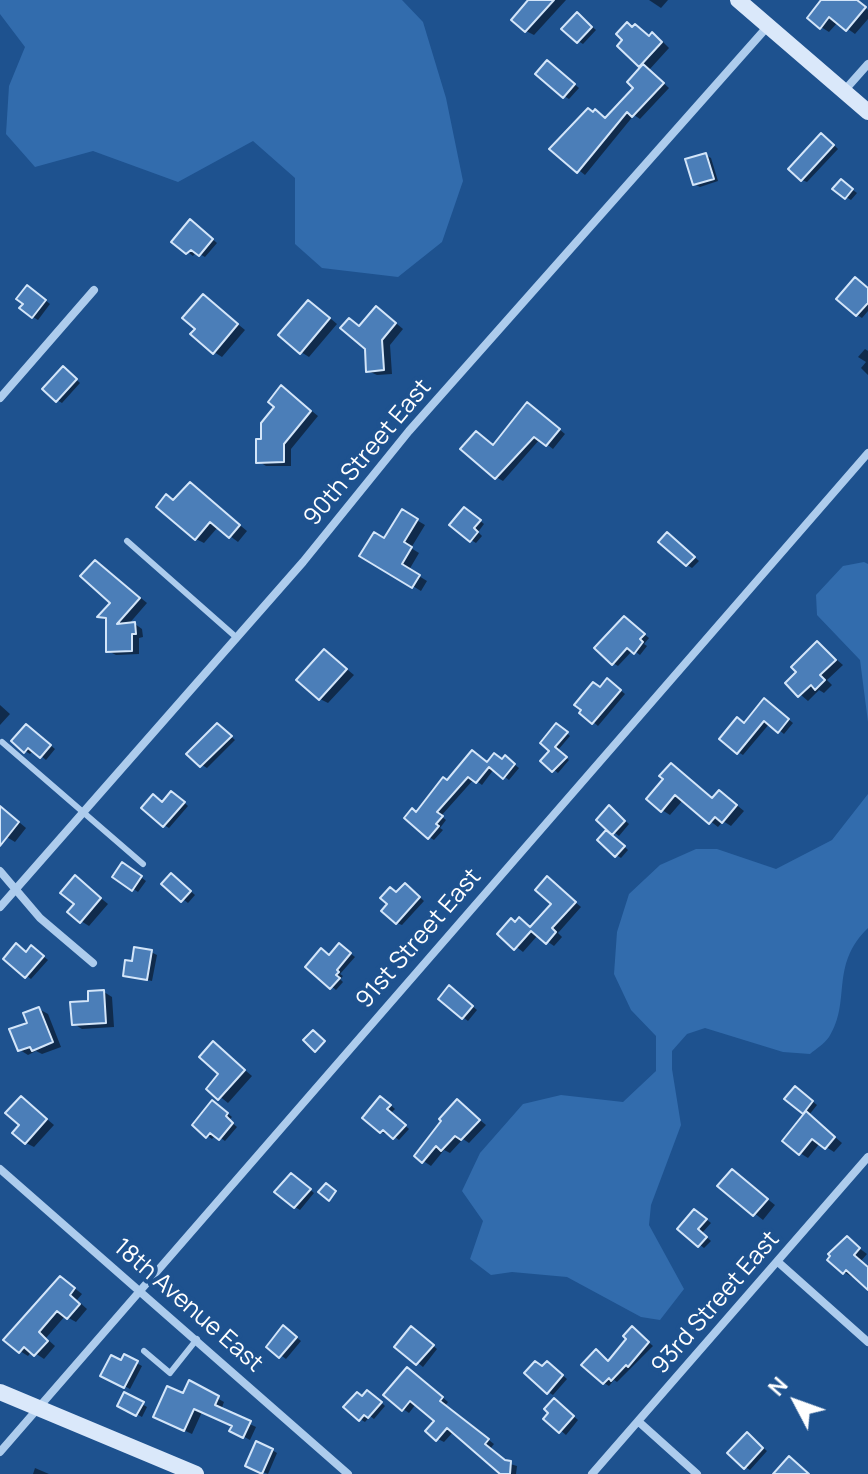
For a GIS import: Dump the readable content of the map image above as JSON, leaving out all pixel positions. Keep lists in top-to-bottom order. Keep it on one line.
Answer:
{"streets":{"street":["90th Street East","91st Street East","93rd Street East","18th Avenue East"]},"crossings":[["91st Street East","18th Avenue East"]],"north":"top left"}
